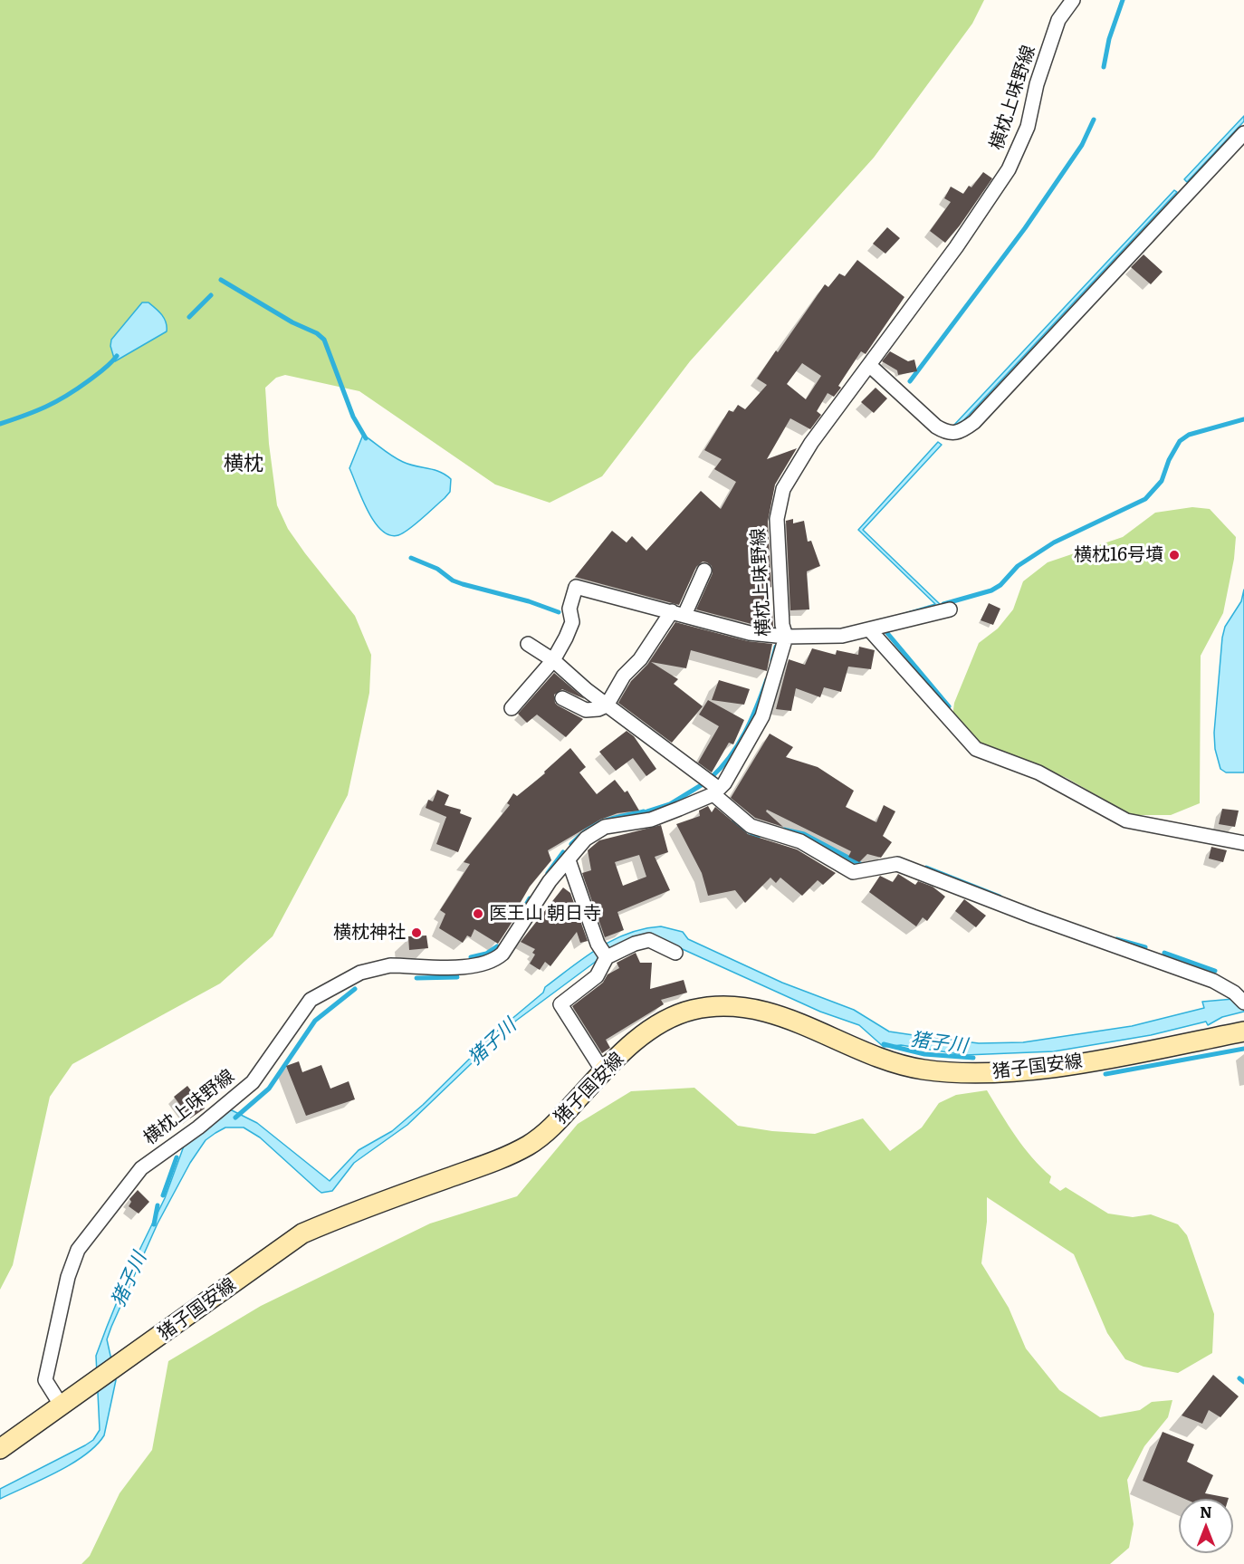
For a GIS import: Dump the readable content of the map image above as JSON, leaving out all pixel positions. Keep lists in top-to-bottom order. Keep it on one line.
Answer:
{"streets":{"main road":["猪子国安線"],"street":["横枕上味野線"]},"crossings":[["横枕上味野線","猪子国安線"]],"districts":["横枕"],"water":["猪子川"],"places":["横枕16号墳","医王山 朝日寺","横枕神社"],"north":"top"}
